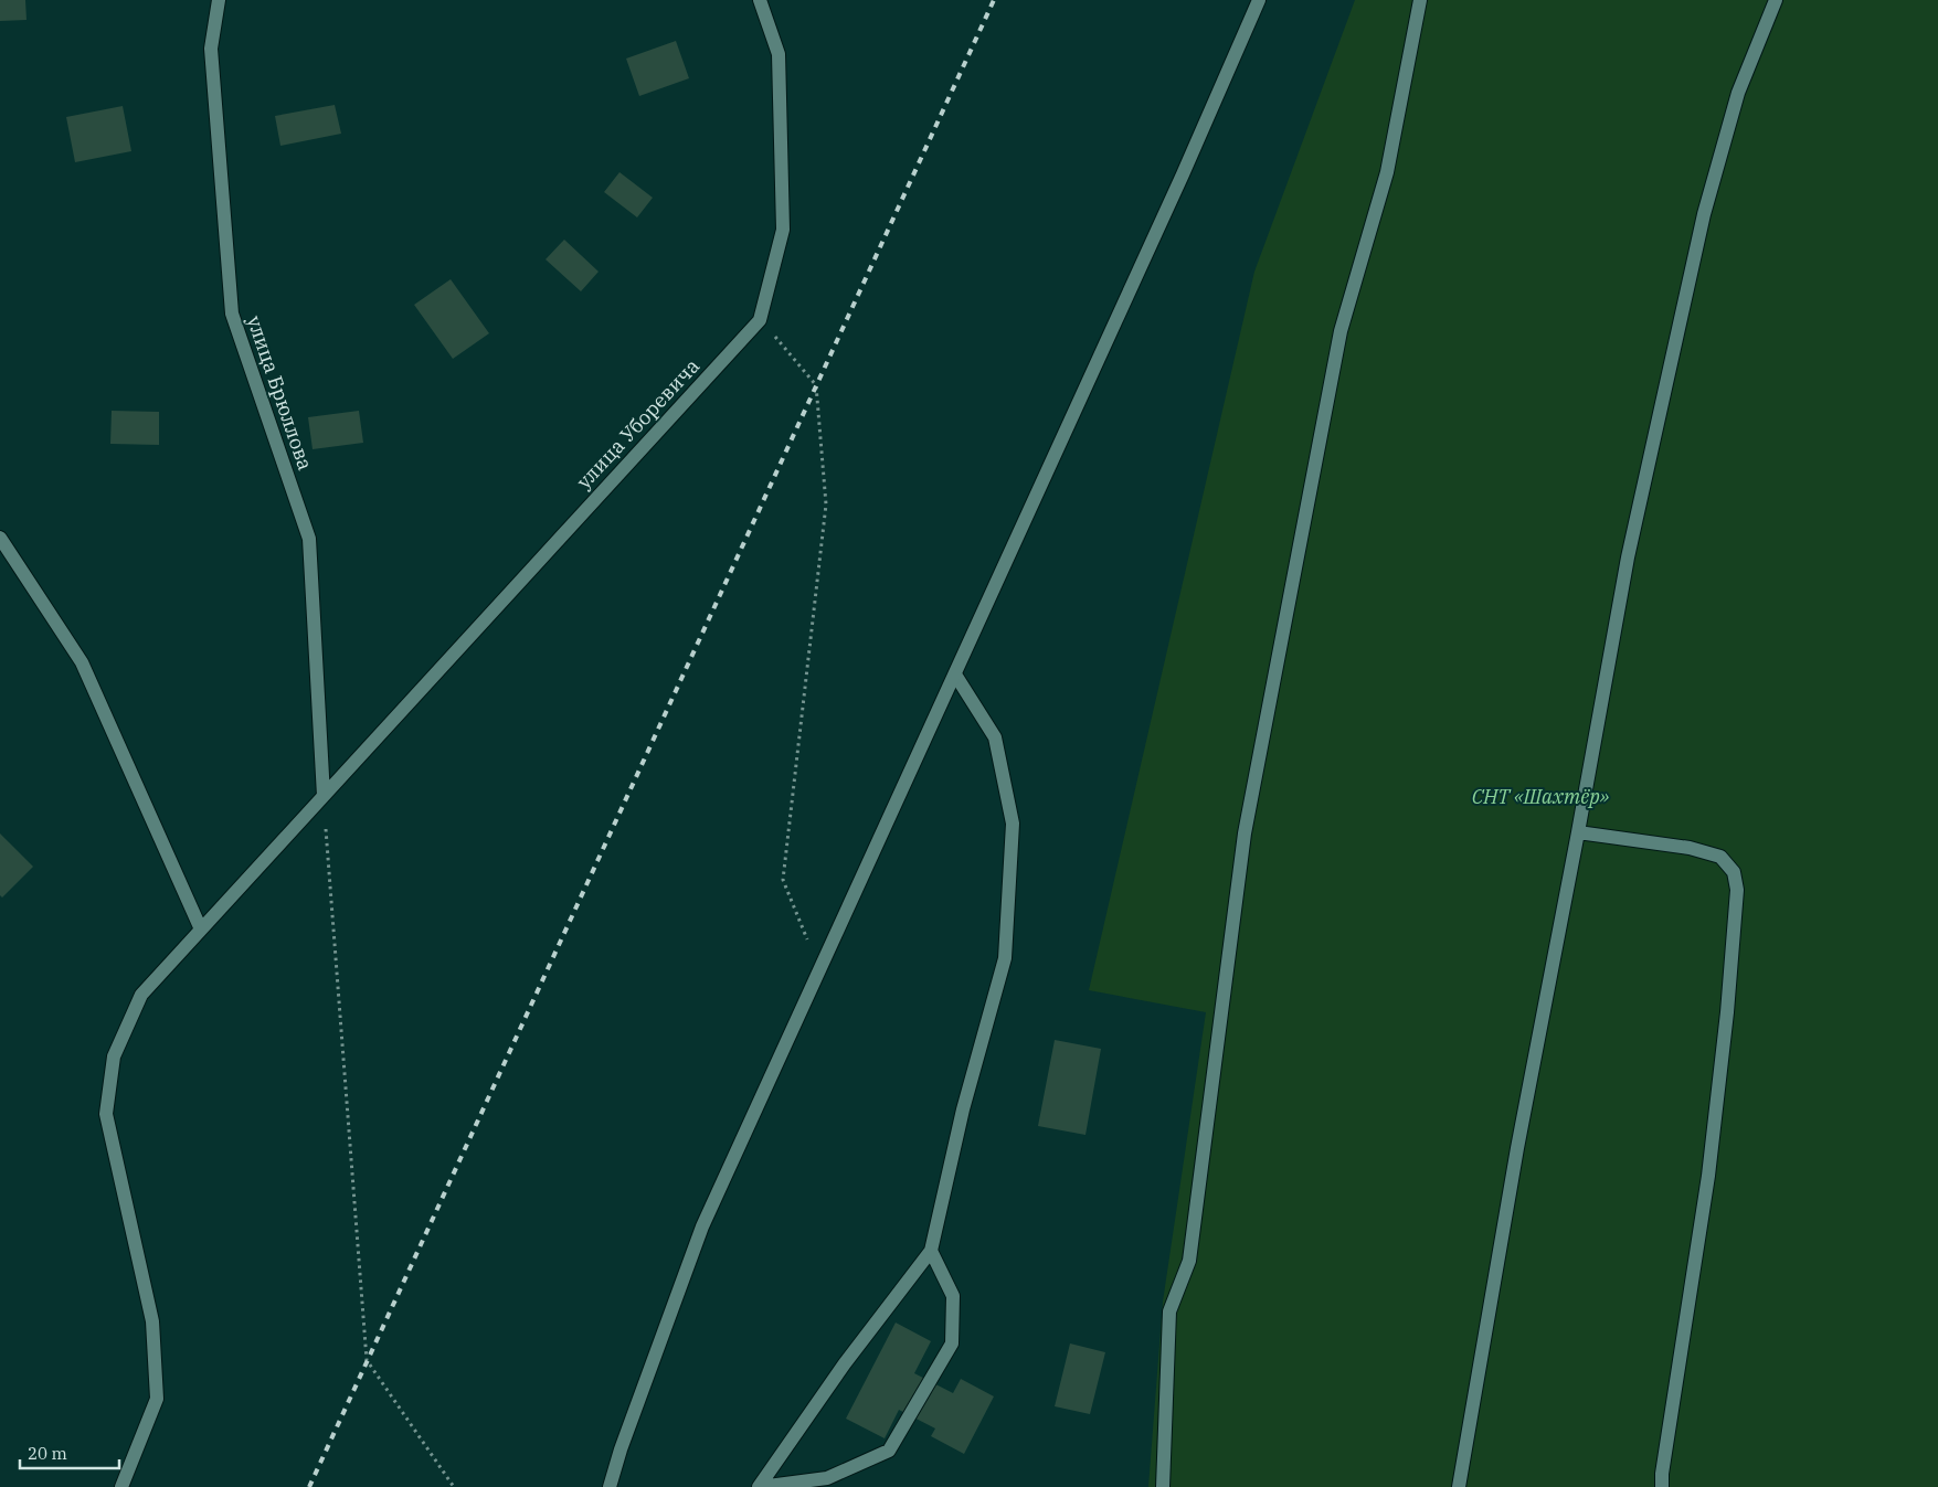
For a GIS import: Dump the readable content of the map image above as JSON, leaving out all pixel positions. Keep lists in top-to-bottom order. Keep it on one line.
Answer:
{"streets":{"street":["улица Брюллова","улица Уборевича"]},"crossings":[["улица Брюллова","улица Уборевича"]],"parks":["СНТ «Шахтёр»"],"scale_bar":"20 m"}
